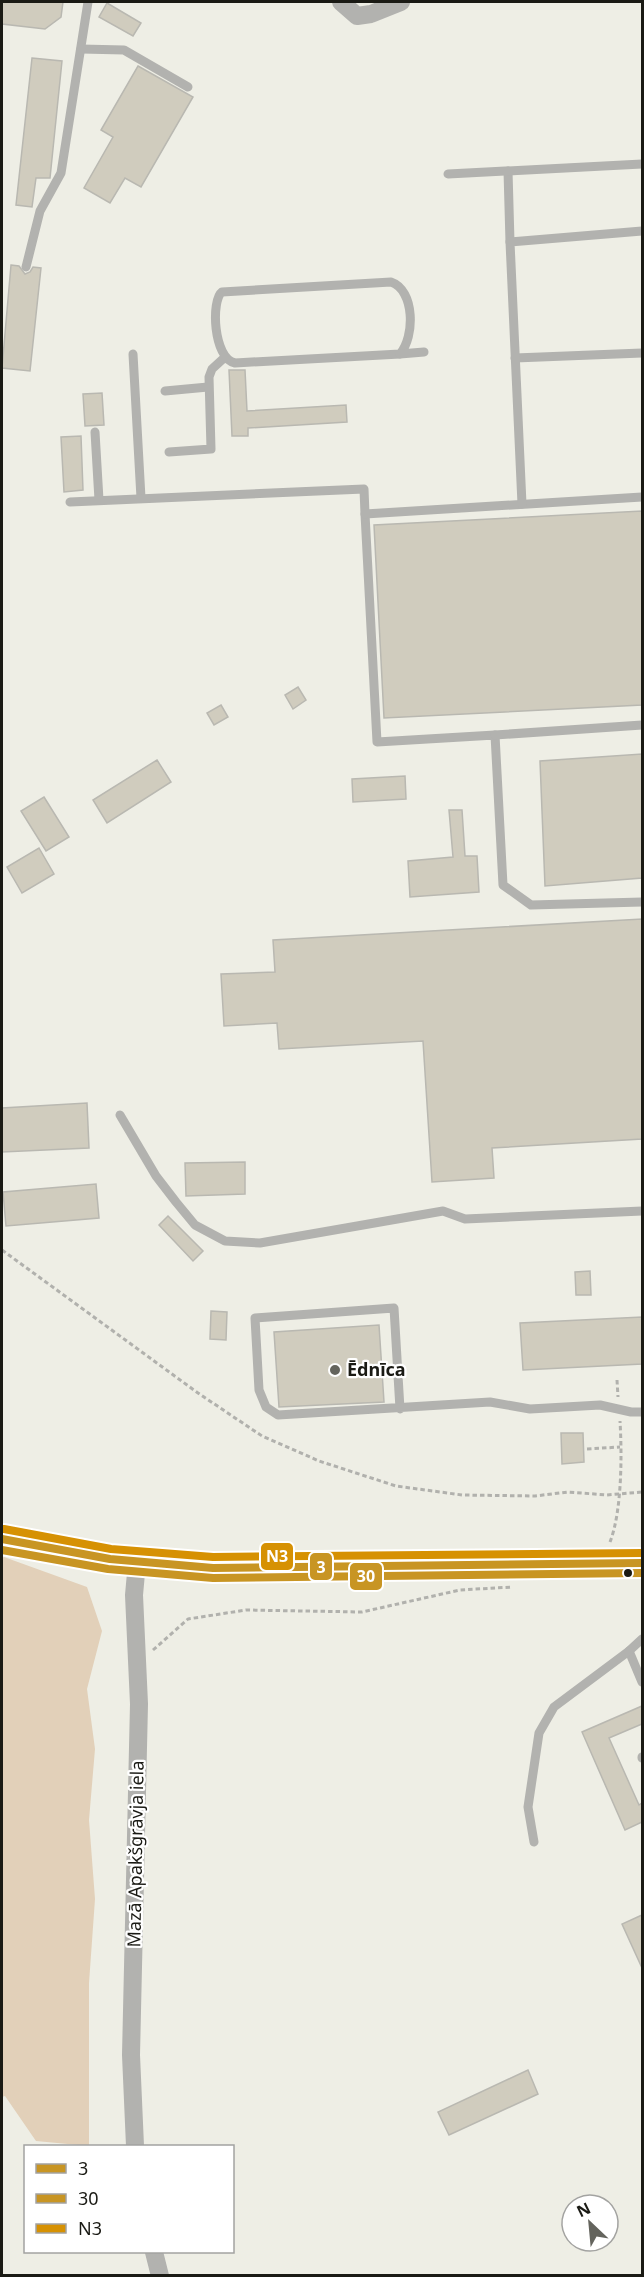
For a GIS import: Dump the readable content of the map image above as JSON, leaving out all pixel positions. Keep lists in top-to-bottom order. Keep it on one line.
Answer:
{"streets":{"street":["Mazā Apakšgrāvja iela"]},"places":["Ēdnīca"],"lines":["transit line N3","transit line 3","transit line 30"],"legend":["3","30","N3"],"north":"top left"}
